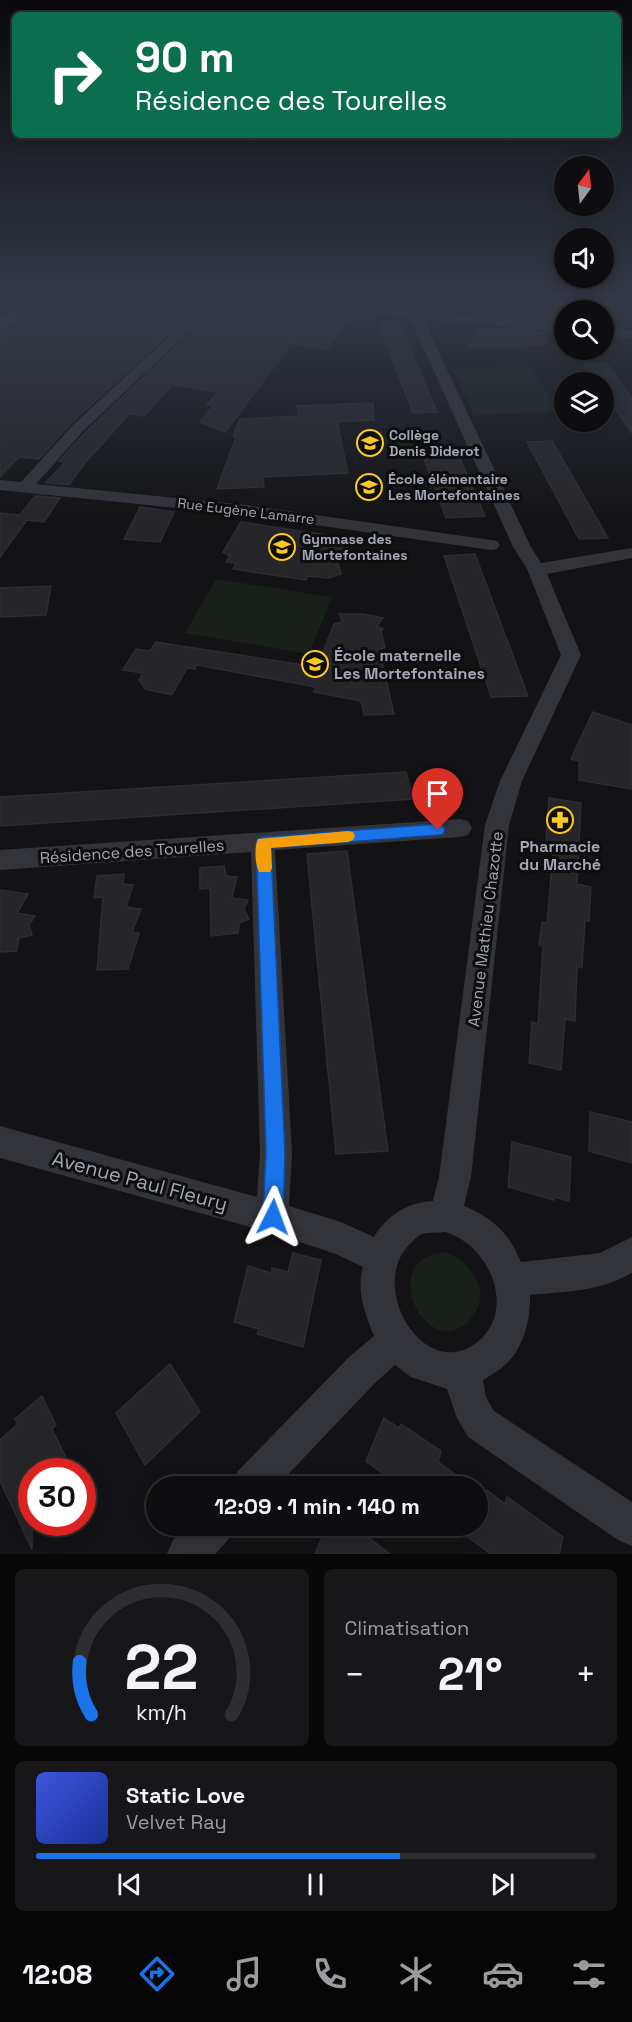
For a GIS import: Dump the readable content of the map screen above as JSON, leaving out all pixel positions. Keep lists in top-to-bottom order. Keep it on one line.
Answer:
{"streets":{"street":["Rue Eugène Lamarre","Résidence des Tourelles","Avenue Mathieu Chazotte","Avenue Paul Fleury"]},"crossings":[["Avenue Mathieu Chazotte","Avenue Paul Fleury"]],"places":{"school or university":["Collège Denis Diderot","École élémentaire Les Mortefontaines","Gymnase des Mortefontaines","École maternelle Les Mortefontaines"],"pharmacy":["Pharmacie du Marché"]},"north":"top","page":{"turn":["90 m","Résidence des Tourelles"],"limit":"30","trip":"12:09 · 1 min · 140 m","tile":"Climatisation","heat":["−","21°","+"],"song":["Static Love","Velvet Ray"],"tabs":"12:08","gauge":["22","km/h"]}}
